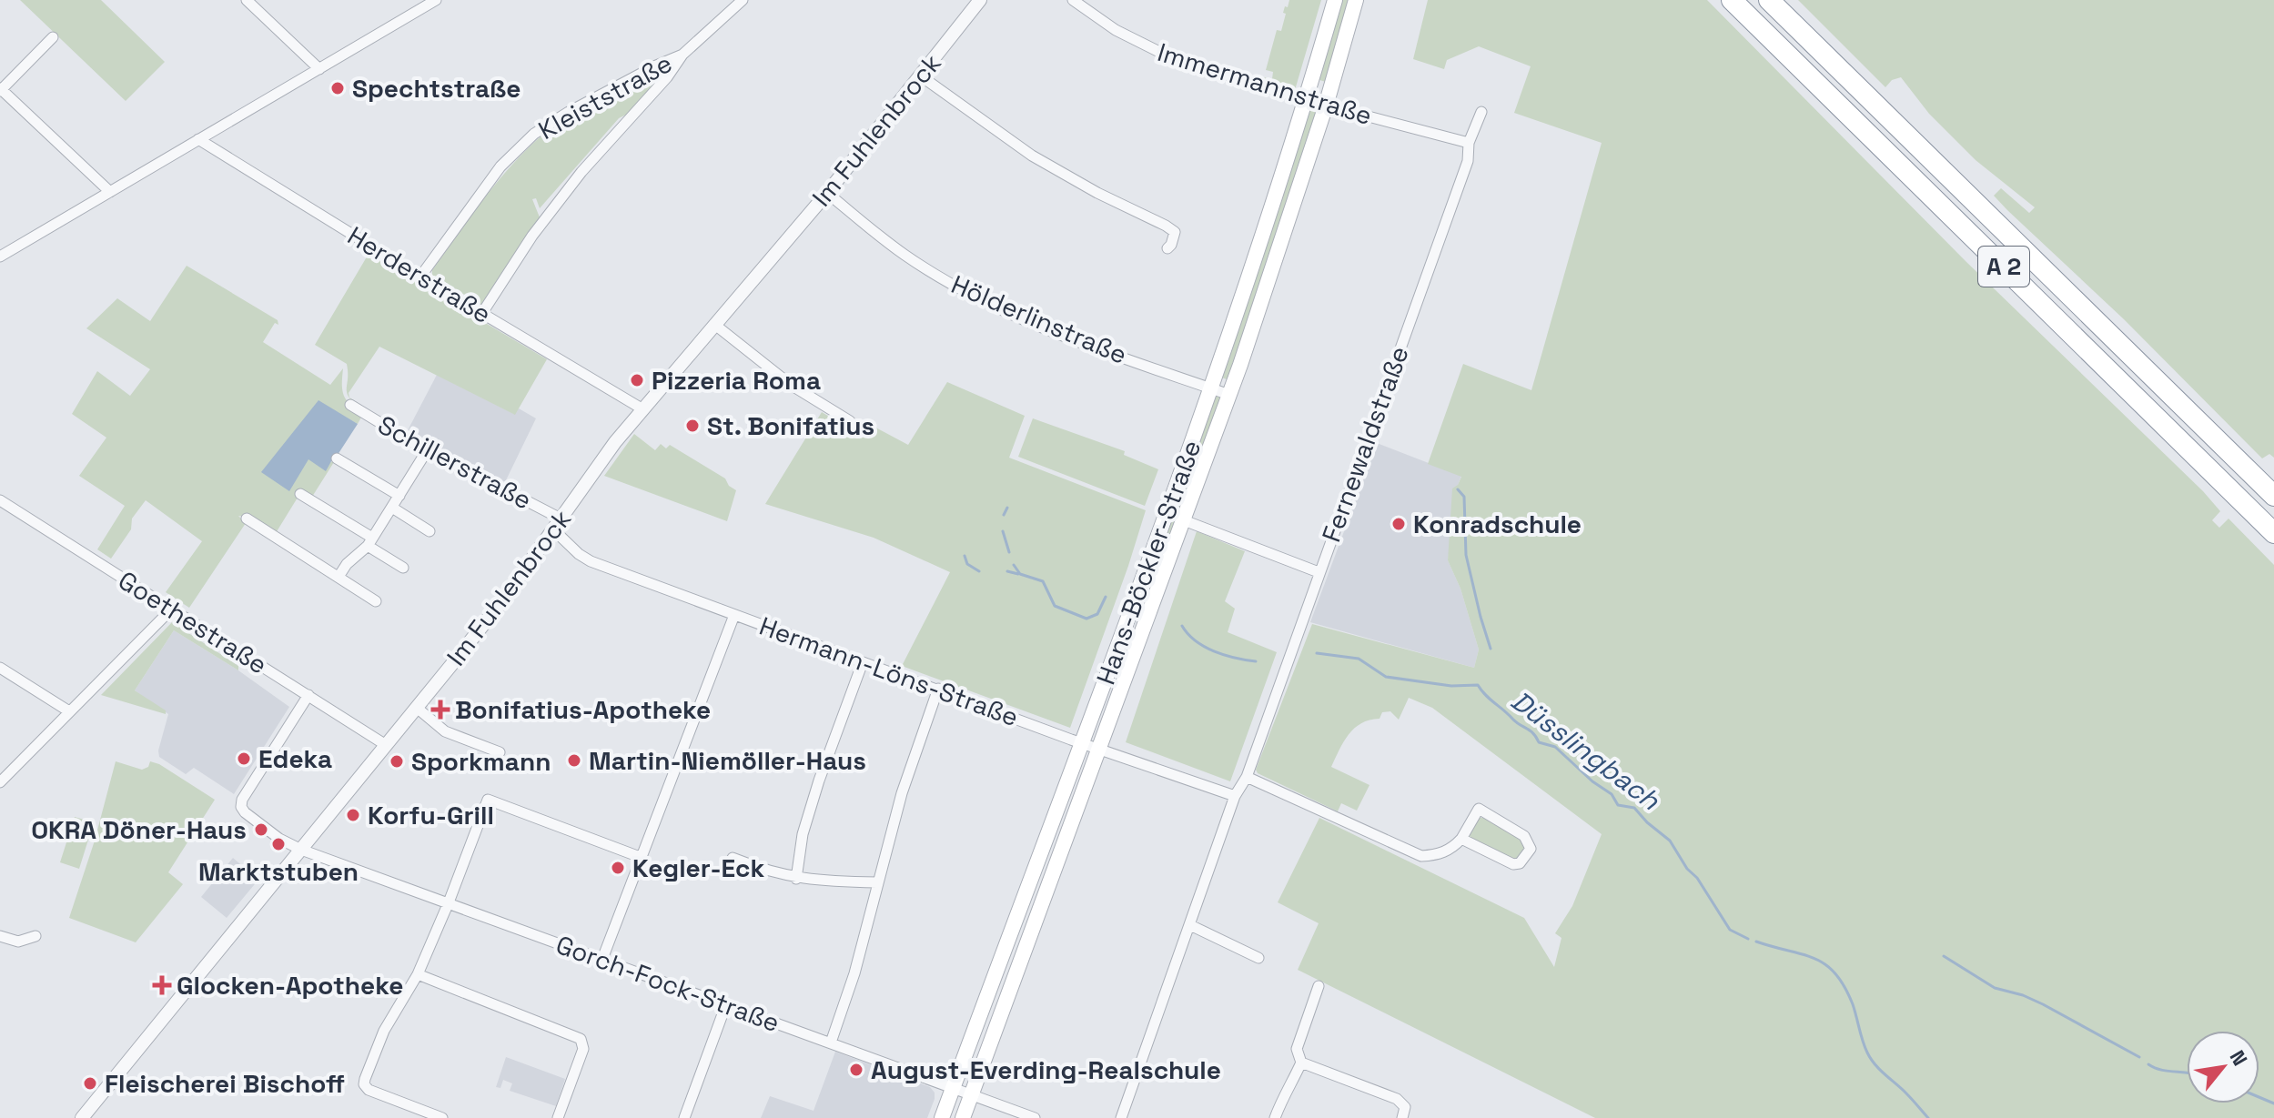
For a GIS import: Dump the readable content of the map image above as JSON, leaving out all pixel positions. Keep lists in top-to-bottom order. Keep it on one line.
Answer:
{"streets":{"highway":["A 2"],"main road":["Hans-Böckler-Straße"],"street":["Immermannstraße","Kleiststraße","Im Fuhlenbrock","Herderstraße","Hölderlinstraße","Fernewaldstraße","Schillerstraße","Goethestraße","Hermann-Löns-Straße","Gorch-Fock-Straße"]},"crossings":[["Immermannstraße","Fernewaldstraße"],["Immermannstraße","Hans-Böckler-Straße"],["Kleiststraße","Herderstraße"],["Im Fuhlenbrock","Herderstraße"],["Im Fuhlenbrock","Hölderlinstraße"],["Im Fuhlenbrock","Schillerstraße"],["Im Fuhlenbrock","Goethestraße"],["Im Fuhlenbrock","Hermann-Löns-Straße"],["Im Fuhlenbrock","Gorch-Fock-Straße"],["Hölderlinstraße","Hans-Böckler-Straße"],["Fernewaldstraße","Hans-Böckler-Straße"],["Fernewaldstraße","Hermann-Löns-Straße"],["Schillerstraße","Hermann-Löns-Straße"],["Hans-Böckler-Straße","Hermann-Löns-Straße"],["Hans-Böckler-Straße","Gorch-Fock-Straße"]],"water":["Düsslingbach"],"places":{"other":["Spechtstraße","Pizzeria Roma","St. Bonifatius","Konradschule","Edeka","Martin-Niemöller-Haus","Sporkmann","Korfu-Grill","OKRA Döner-Haus","Marktstuben","Kegler-Eck","August-Everding-Realschule","Fleischerei Bischoff"],"health":["Bonifatius-Apotheke","Glocken-Apotheke"]},"north":"top right"}
